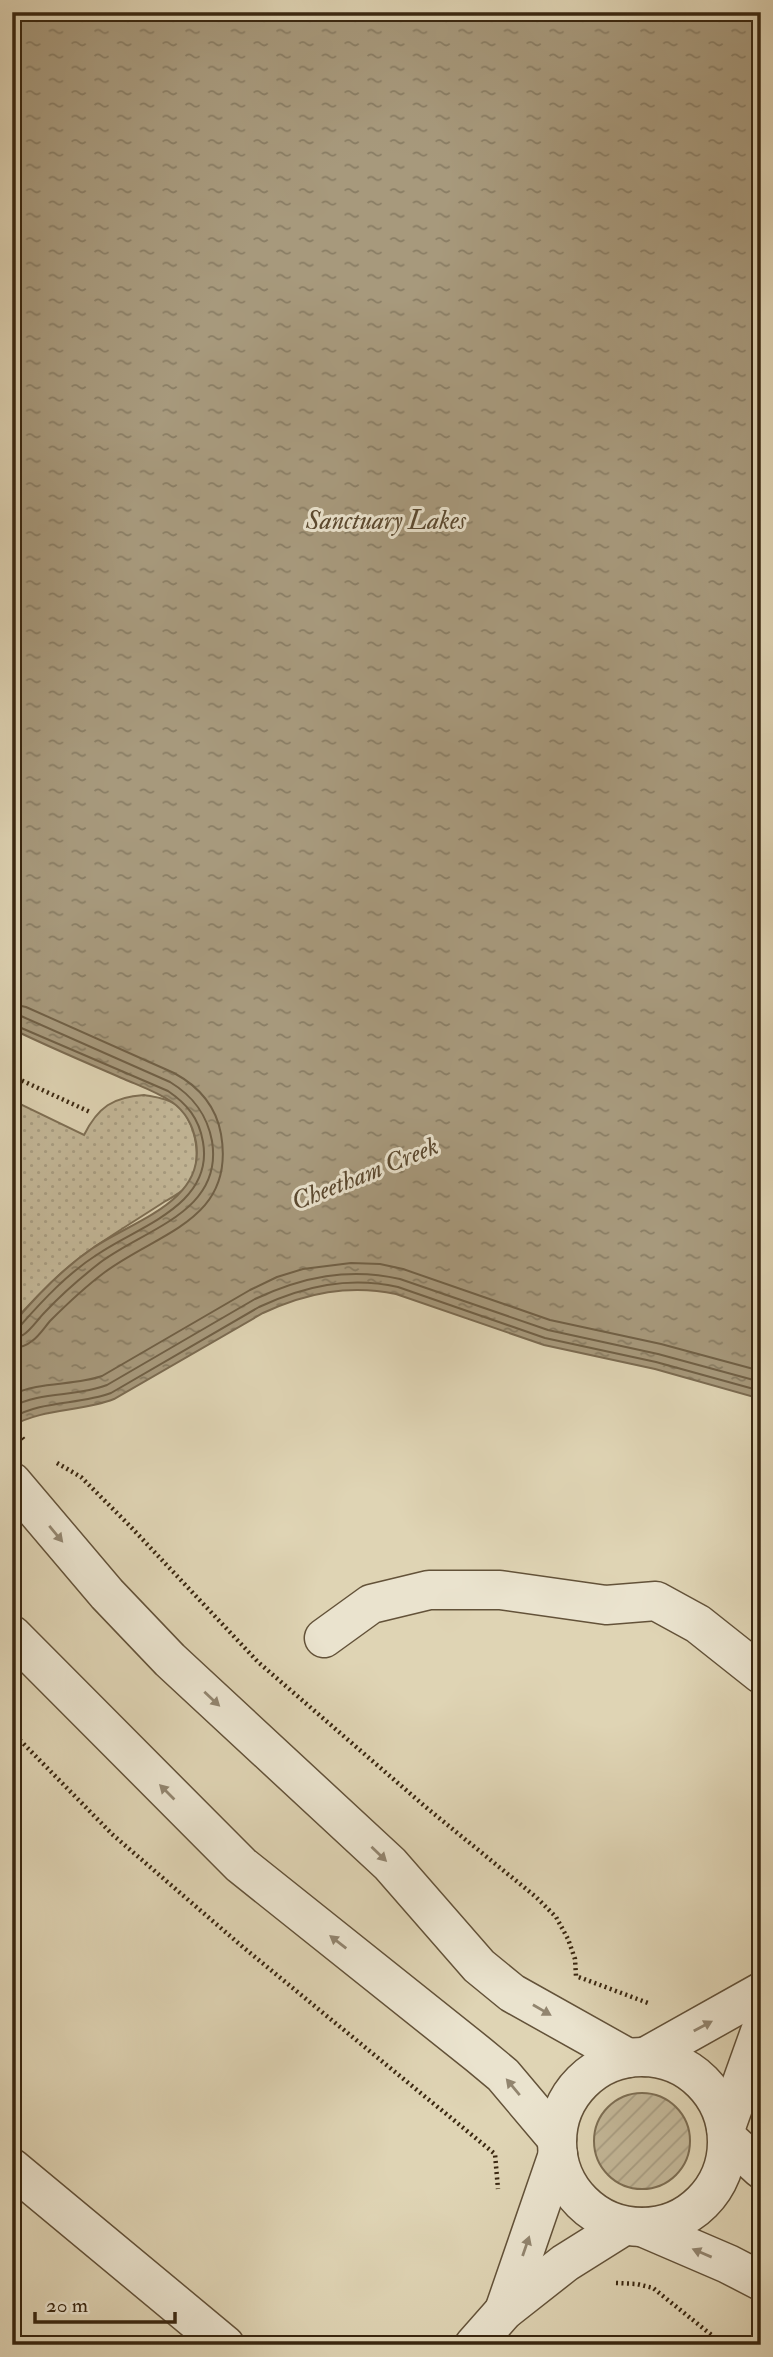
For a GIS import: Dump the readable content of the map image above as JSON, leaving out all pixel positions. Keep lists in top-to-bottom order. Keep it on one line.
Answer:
{"water":["Sanctuary Lakes","Cheetham Creek"],"scale_bar":"20 m"}
